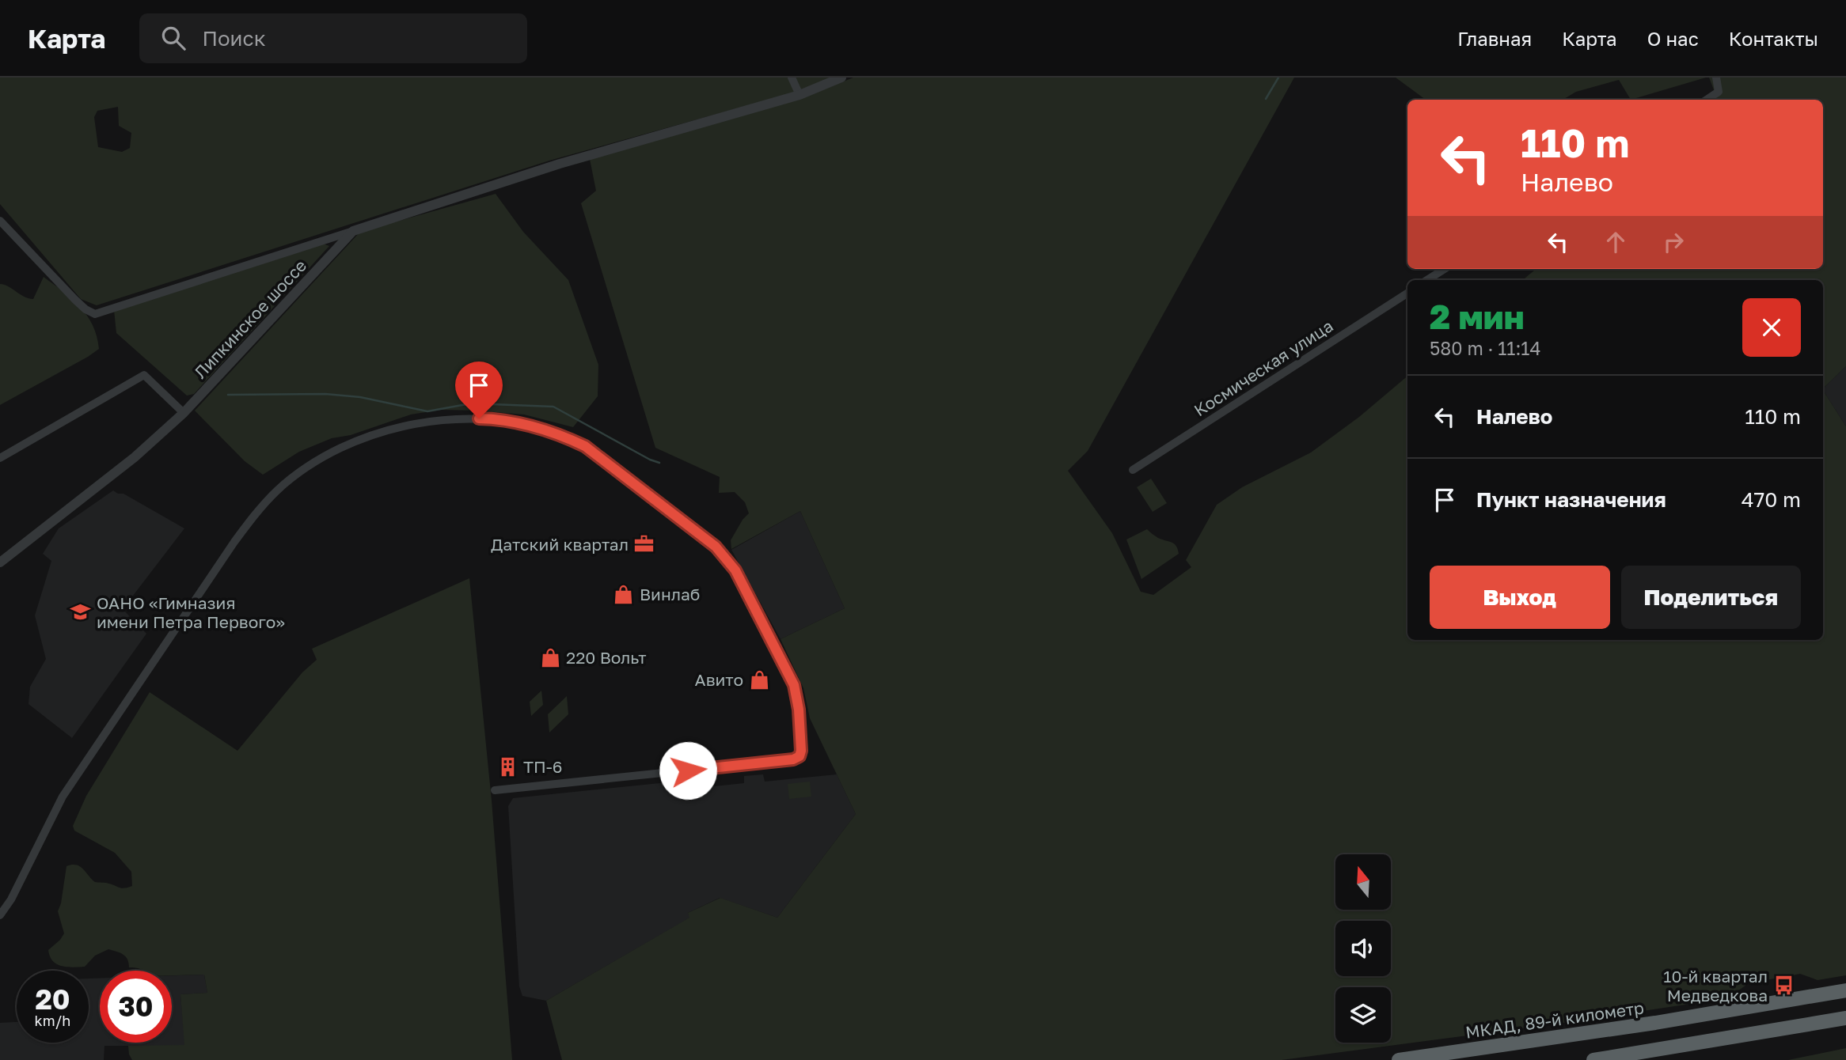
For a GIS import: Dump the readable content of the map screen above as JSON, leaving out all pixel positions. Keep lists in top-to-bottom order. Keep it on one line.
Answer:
{"streets":{"highway":["МКАД, 89-й километр"],"street":["Липкинское шоссе","Космическая улица"]},"places":{"office":["Датский квартал"],"shop":["Винлаб","220 Вольт","Авито"],"school or university":["ОАНО «Гимназия имени Петра Первого»"],"building":["ТП-6"],"bus stop":["10-й квартал Медведкова"]},"north":"top","page":{"header":"Карта","search":"Поиск","nav":["Главная","Карта","О нас","Контакты"],"turn":["110 m","Налево"],"heading":["2 мин","580 m · 11:14"],"list":[{"name":"Налево","value":"110 m"},{"name":"Пункт назначения","value":"470 m"}],"buttons":["Выход","Поделиться"],"speed":"20 km/h","limit":"30"}}
